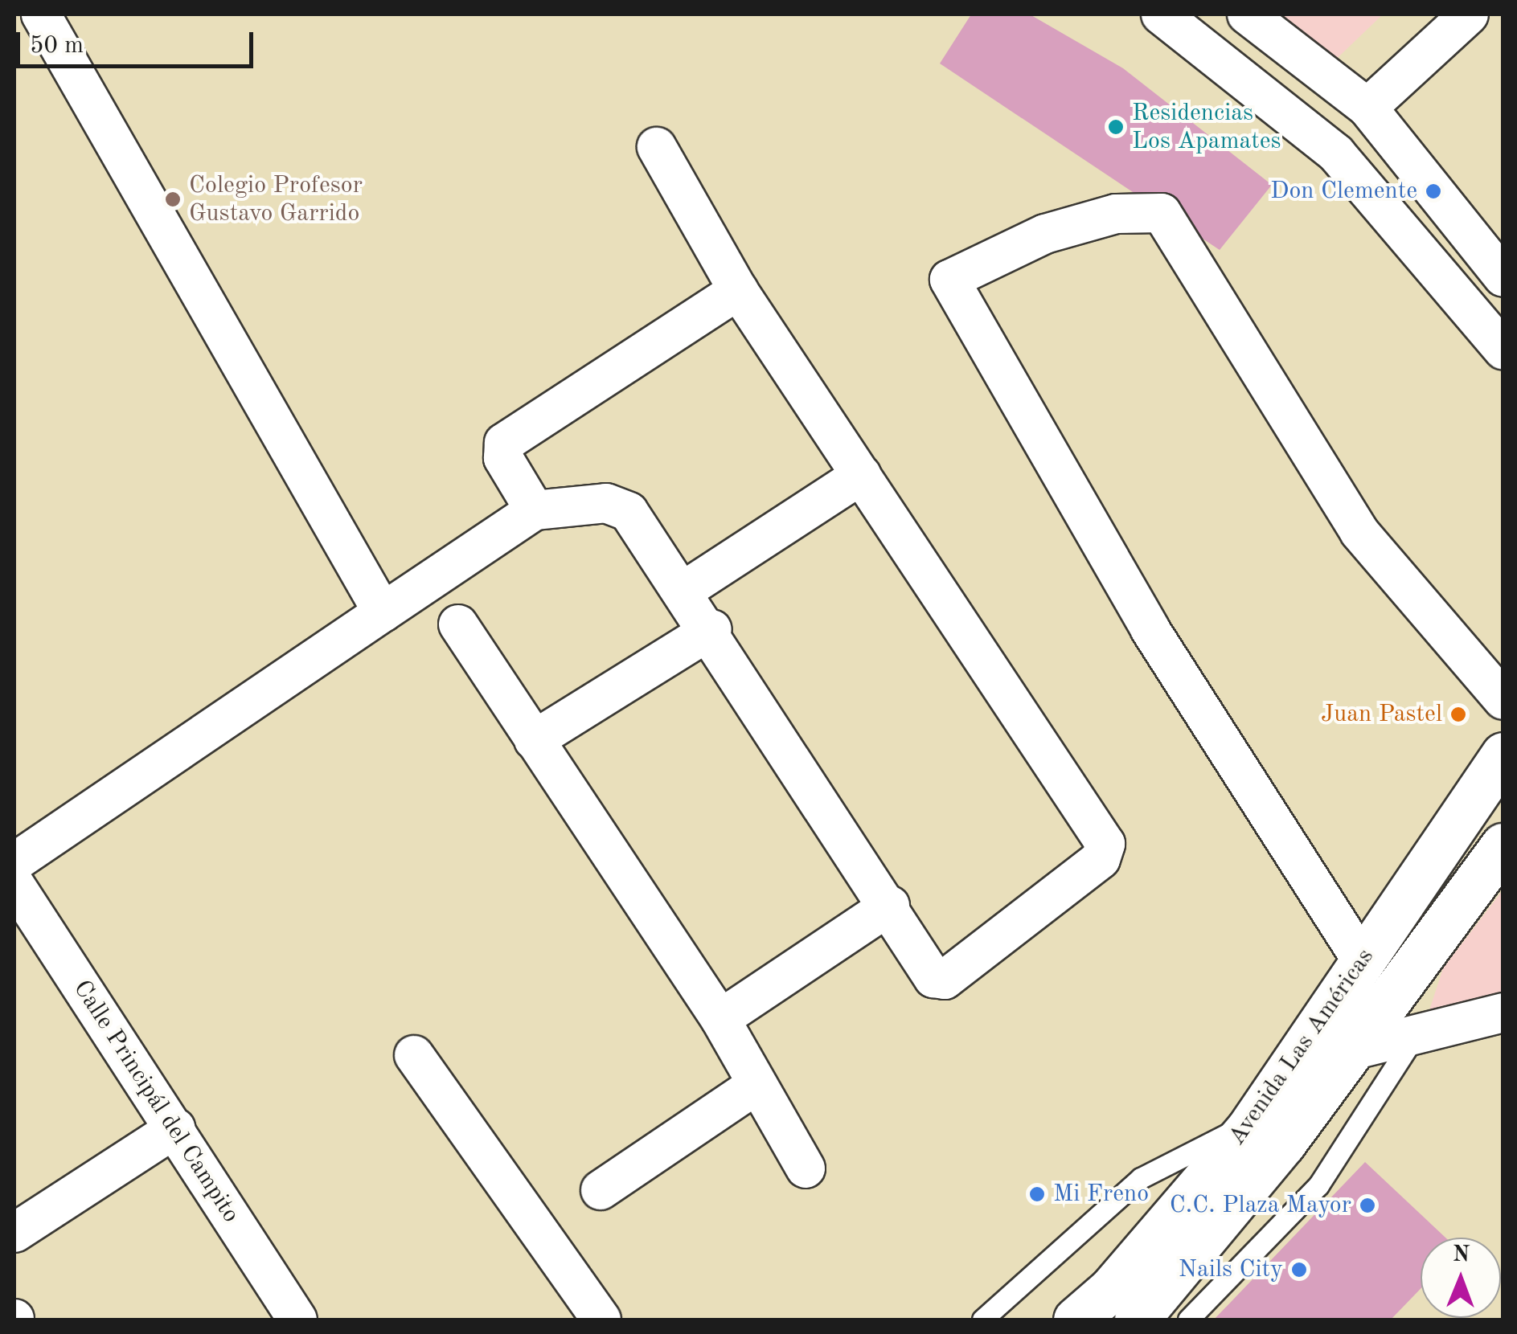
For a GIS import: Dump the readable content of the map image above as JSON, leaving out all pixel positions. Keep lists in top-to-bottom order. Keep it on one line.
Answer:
{"streets":{"street":["Avenida Las Américas","Calle Principál del Campito"]},"places":["Residencias Los Apamates","Don Clemente","Colegio Profesor Gustavo Garrido","Juan Pastel","Mi Freno","C.C. Plaza Mayor","Nails City"],"scale_bar":"50 m","north":"top"}
